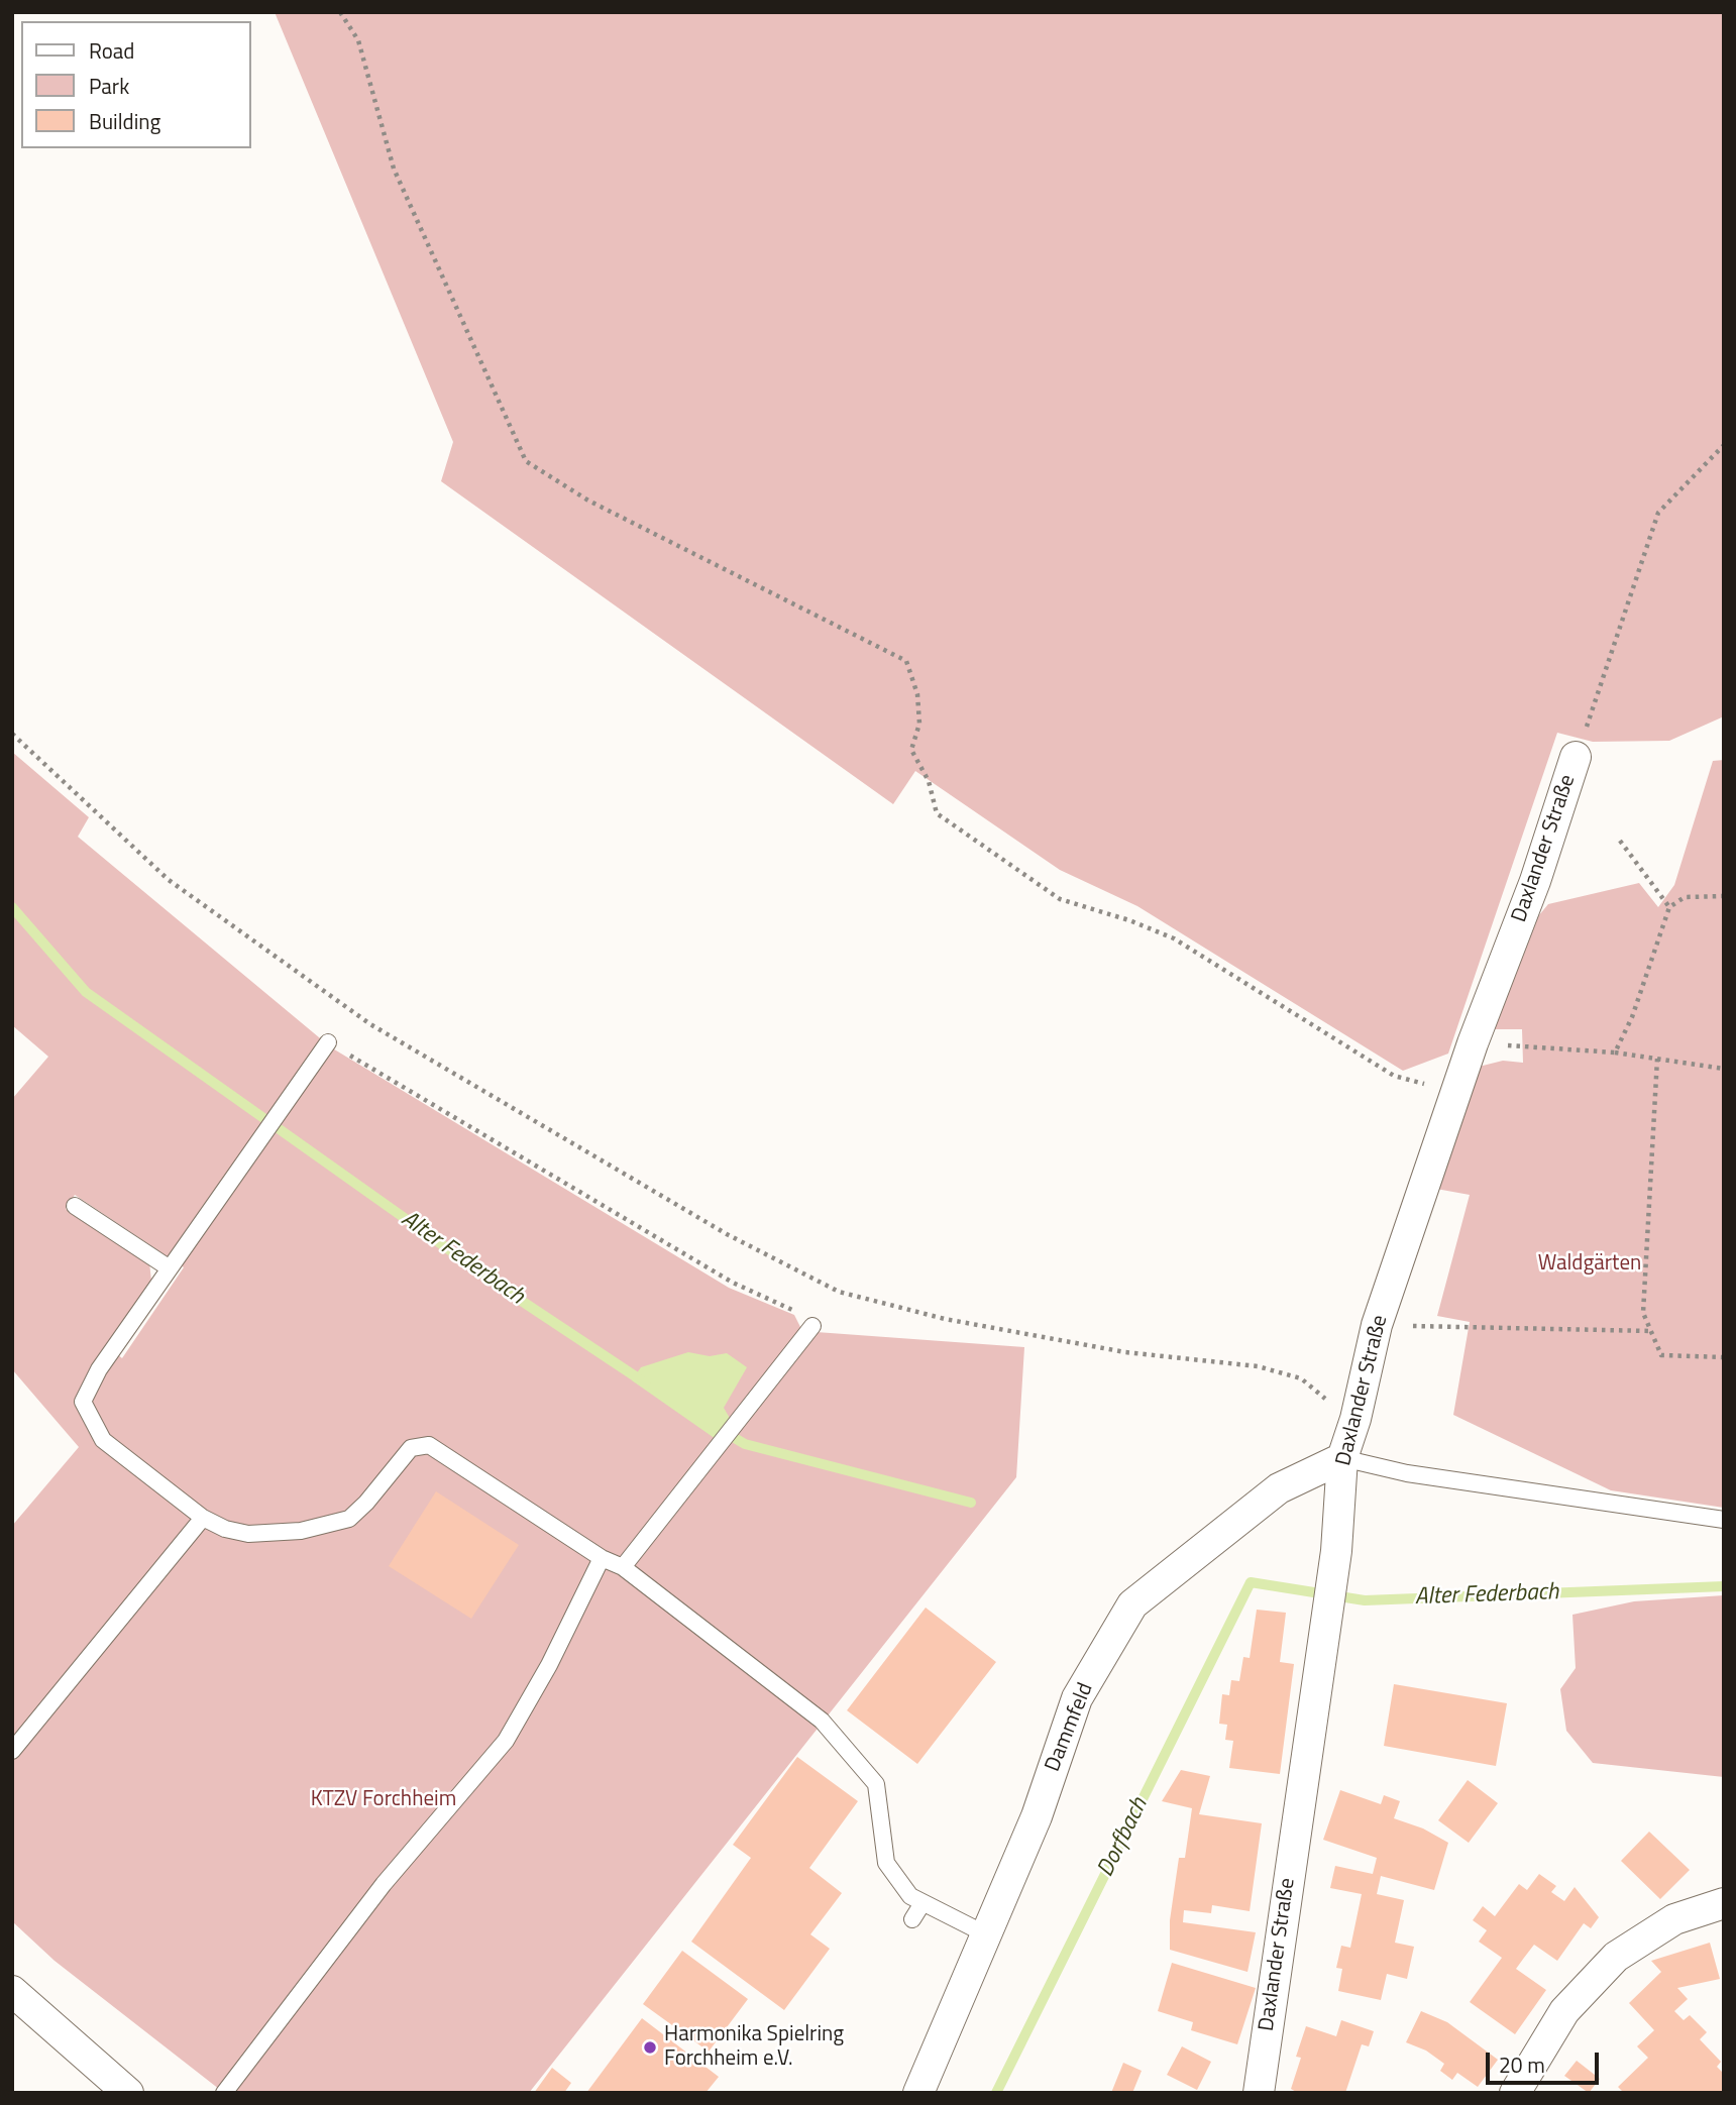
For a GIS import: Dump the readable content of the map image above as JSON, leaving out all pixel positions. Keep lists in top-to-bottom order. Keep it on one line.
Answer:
{"streets":{"street":["Daxlander Straße","Dammfeld"]},"crossings":[["Daxlander Straße","Dammfeld"]],"water":["Alter Federbach","Dorfbach"],"parks":["Waldgärten","KTZV Forchheim"],"places":["Harmonika Spielring Forchheim e.V."],"legend":["Road","Park","Building"],"scale_bar":"20 m"}
